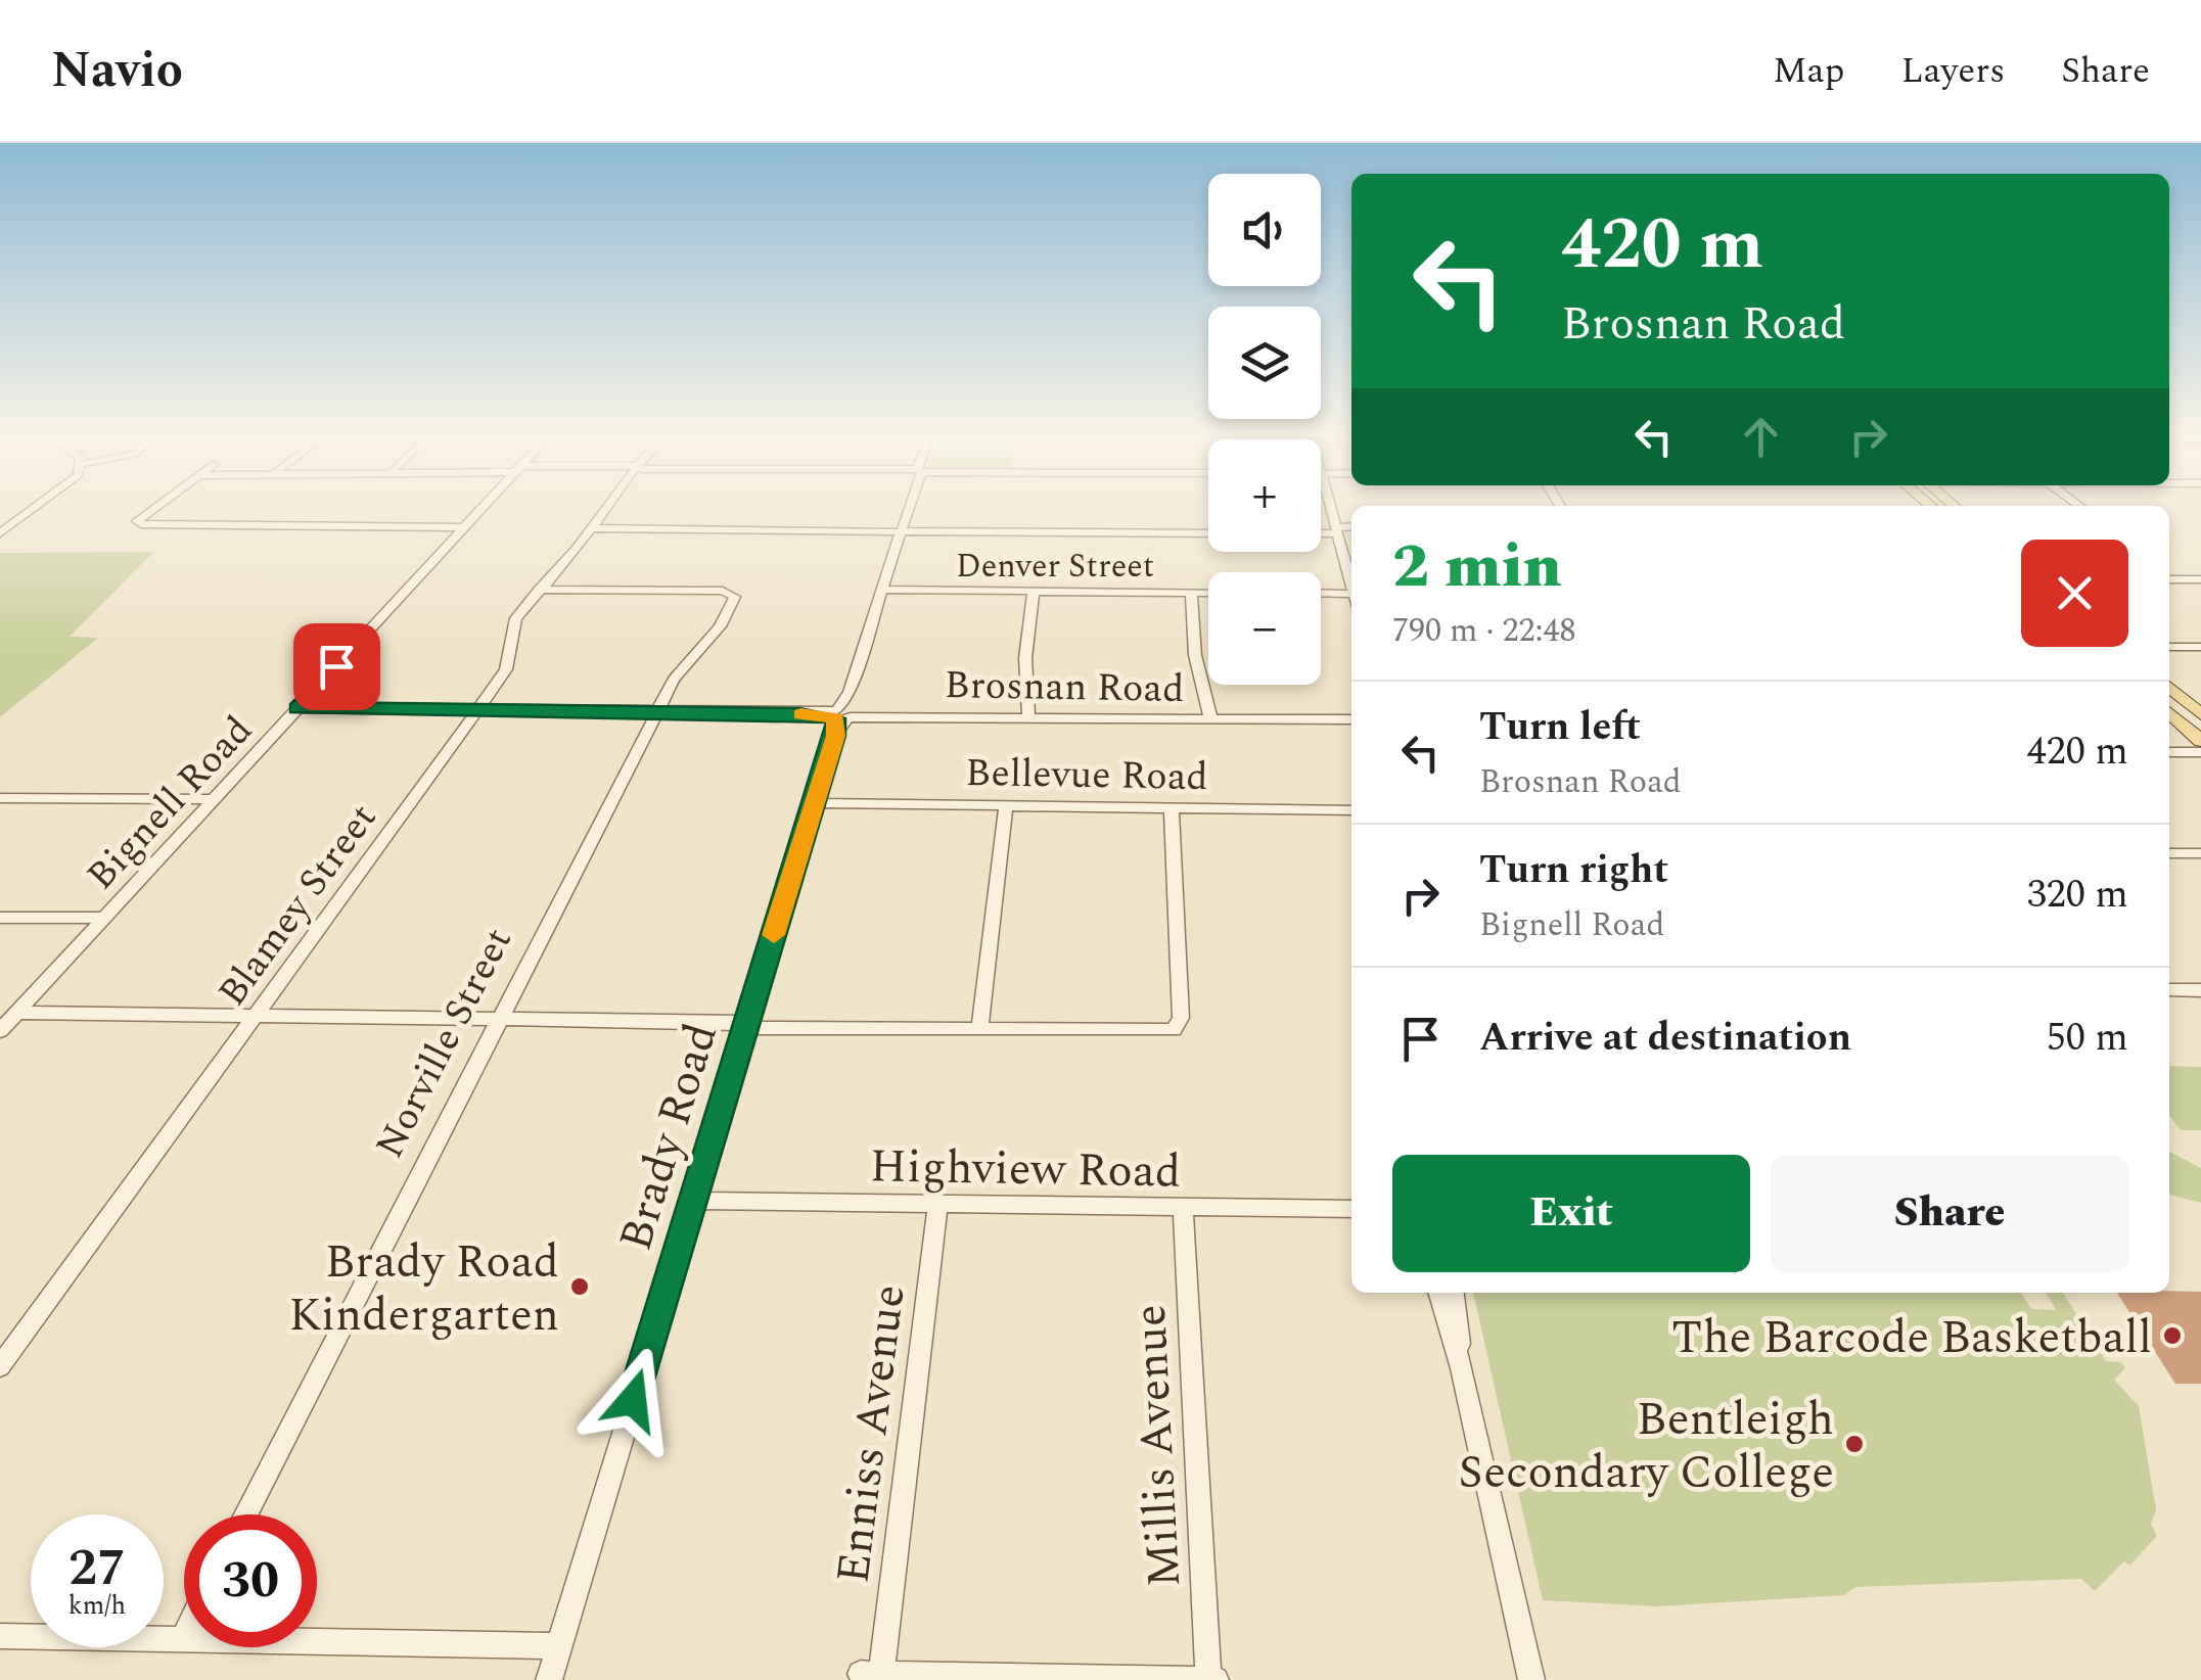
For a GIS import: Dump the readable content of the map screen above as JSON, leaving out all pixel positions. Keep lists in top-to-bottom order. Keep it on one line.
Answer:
{"streets":{"street":["Denver Street","Brosnan Road","Bellevue Road","Bignell Road","Blamey Street","Norville Street","Brady Road","Highview Road","Enniss Avenue","Millis Avenue"]},"crossings":[["Denver Street","Brady Road"],["Brosnan Road","Bignell Road"],["Brosnan Road","Blamey Street"],["Brosnan Road","Norville Street"],["Brosnan Road","Brady Road"],["Bellevue Road","Brady Road"],["Blamey Street","Norville Street"],["Brady Road","Highview Road"],["Highview Road","Enniss Avenue"],["Highview Road","Millis Avenue"],["Enniss Avenue","Millis Avenue"]],"places":["Brady Road Kindergarten","The Barcode Basketball","Bentleigh Secondary College"],"page":{"header":"Navio","nav":["Map","Layers","Share"],"map_buttons":["+","−"],"turn":["420 m","Brosnan Road"],"heading":["2 min","790 m · 22:48"],"list":[{"name":"Turn left","note":"Brosnan Road","value":"420 m"},{"name":"Turn right","note":"Bignell Road","value":"320 m"},{"name":"Arrive at destination","value":"50 m"}],"buttons":["Exit","Share"],"speed":"27 km/h","limit":"30"}}
